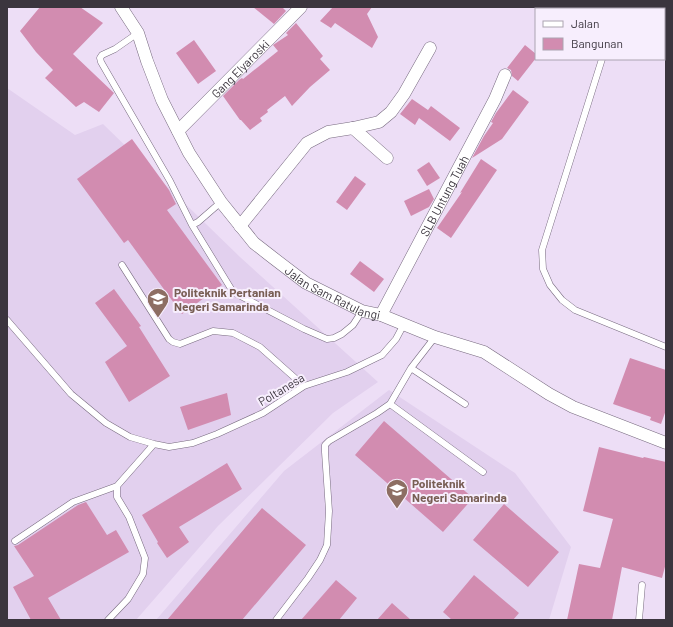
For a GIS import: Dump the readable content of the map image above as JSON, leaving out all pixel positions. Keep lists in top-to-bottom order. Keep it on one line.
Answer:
{"streets":{"street":["Gang Elyaroski","SLB Untung Tuah","Jalan Sam Ratulangi"],"lane":["Poltanesa"]},"crossings":[["Gang Elyaroski","Jalan Sam Ratulangi"],["SLB Untung Tuah","Jalan Sam Ratulangi"],["Jalan Sam Ratulangi","Poltanesa"]],"places":{"school or university":["Politeknik Pertanian Negeri Samarinda","Politeknik Negeri Samarinda"]},"legend":["Jalan","Bangunan"]}
